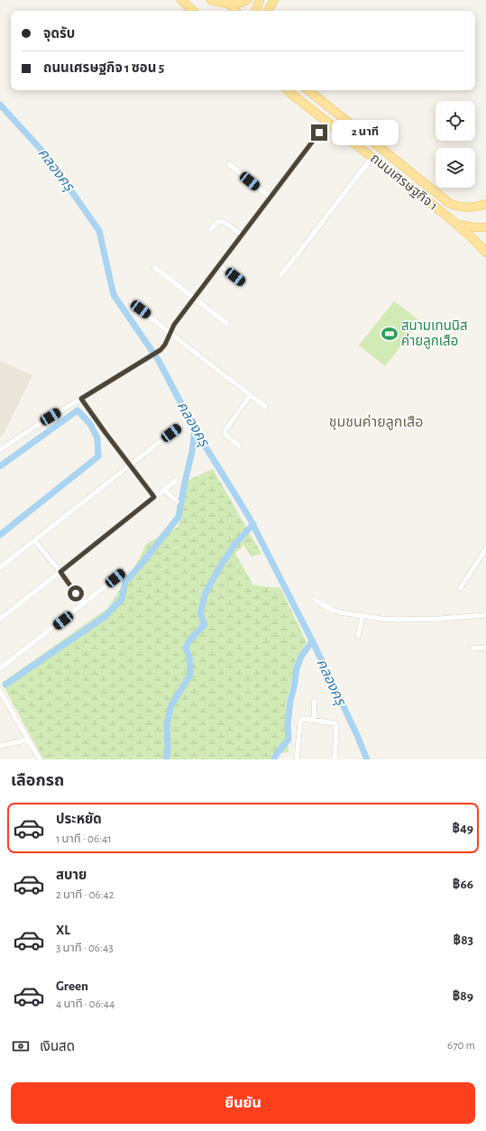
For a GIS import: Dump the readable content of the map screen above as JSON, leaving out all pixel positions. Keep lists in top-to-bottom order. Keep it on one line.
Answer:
{"streets":{"main road":["ถนนเศรษฐกิจ 1"]},"districts":["ชุมชนค่ายลูกเสือ"],"water":["คลองครุ"],"places":{"sports":["สนามเทนนิส ค่ายลูกเสือ"]},"page":{"banner":["จุดรับ","ถนนเศรษฐกิจ 1 ซอน 5"],"bubble":"2 นาที","heading":"เลือกรถ","list":[{"name":"ประหยัด","note":"1 นาที · 06:41","value":"฿49"},{"name":"สบาย","note":"2 นาที · 06:42","value":"฿66"},{"name":"XL","note":"3 นาที · 06:43","value":"฿83"},{"name":"Green","note":"4 นาที · 06:44","value":"฿89"}],"pay":["เงินสด","670 m"],"buttons":"ยืนยัน"}}
